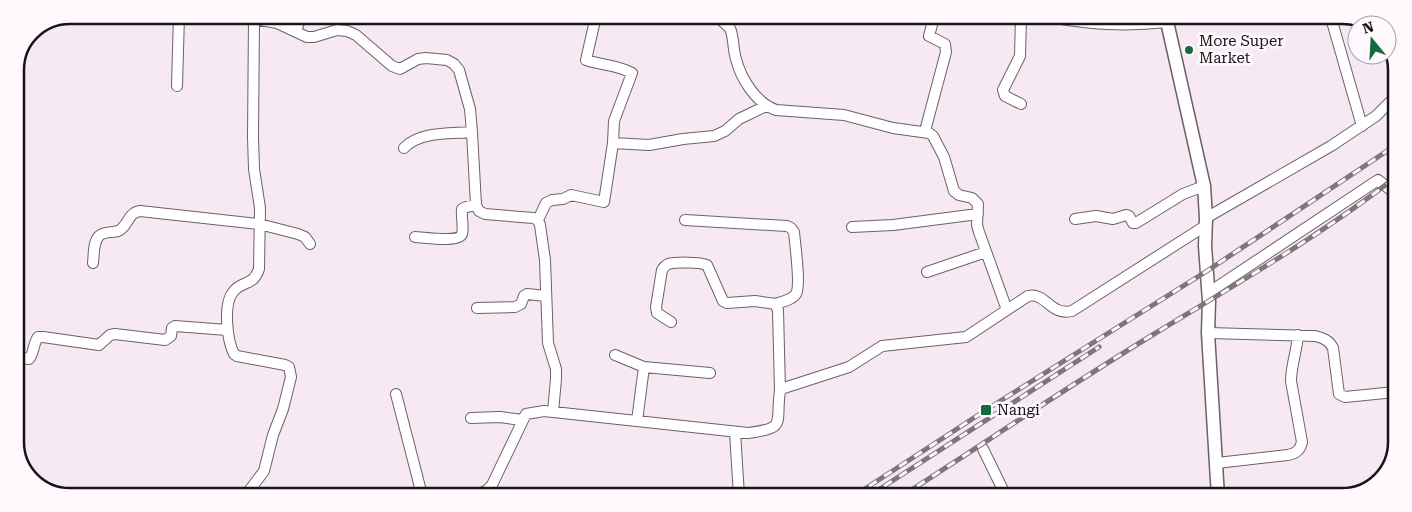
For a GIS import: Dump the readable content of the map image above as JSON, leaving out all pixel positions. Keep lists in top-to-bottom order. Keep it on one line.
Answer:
{"places":{"other":["More Super Market"],"transit":["Nangi"]},"north":"top"}
